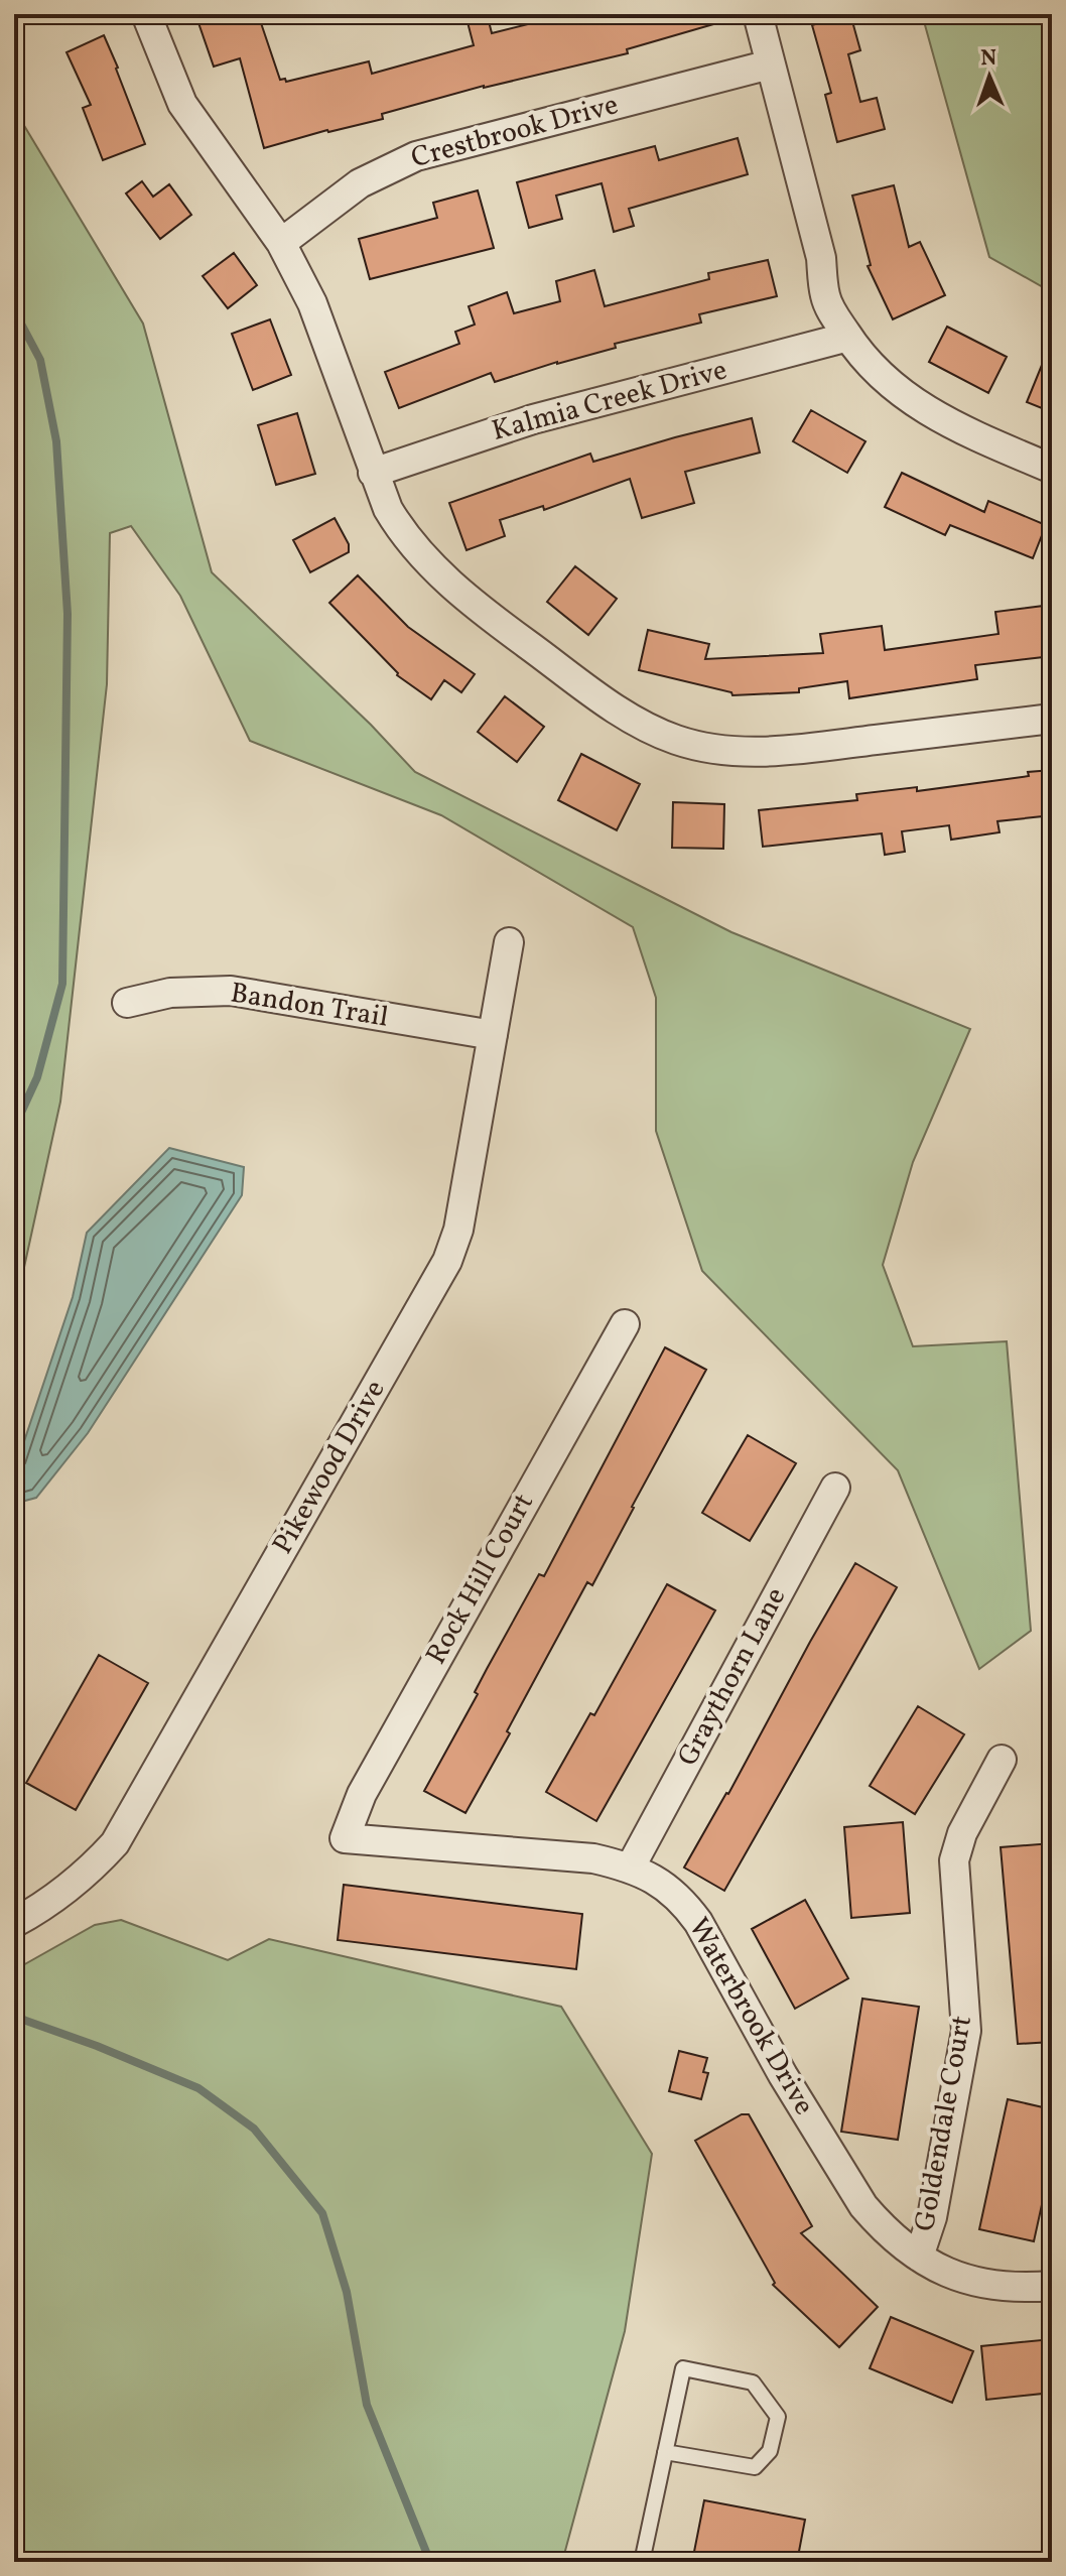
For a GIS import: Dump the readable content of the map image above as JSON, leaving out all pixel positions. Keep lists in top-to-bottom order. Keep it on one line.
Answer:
{"streets":{"street":["Crestbrook Drive","Kalmia Creek Drive","Bandon Trail","Pikewood Drive","Rock Hill Court","Graythorn Lane","Waterbrook Drive","Goldendale Court"]},"crossings":[["Bandon Trail","Pikewood Drive"],["Rock Hill Court","Waterbrook Drive"],["Graythorn Lane","Waterbrook Drive"],["Waterbrook Drive","Goldendale Court"]],"north":"top"}
